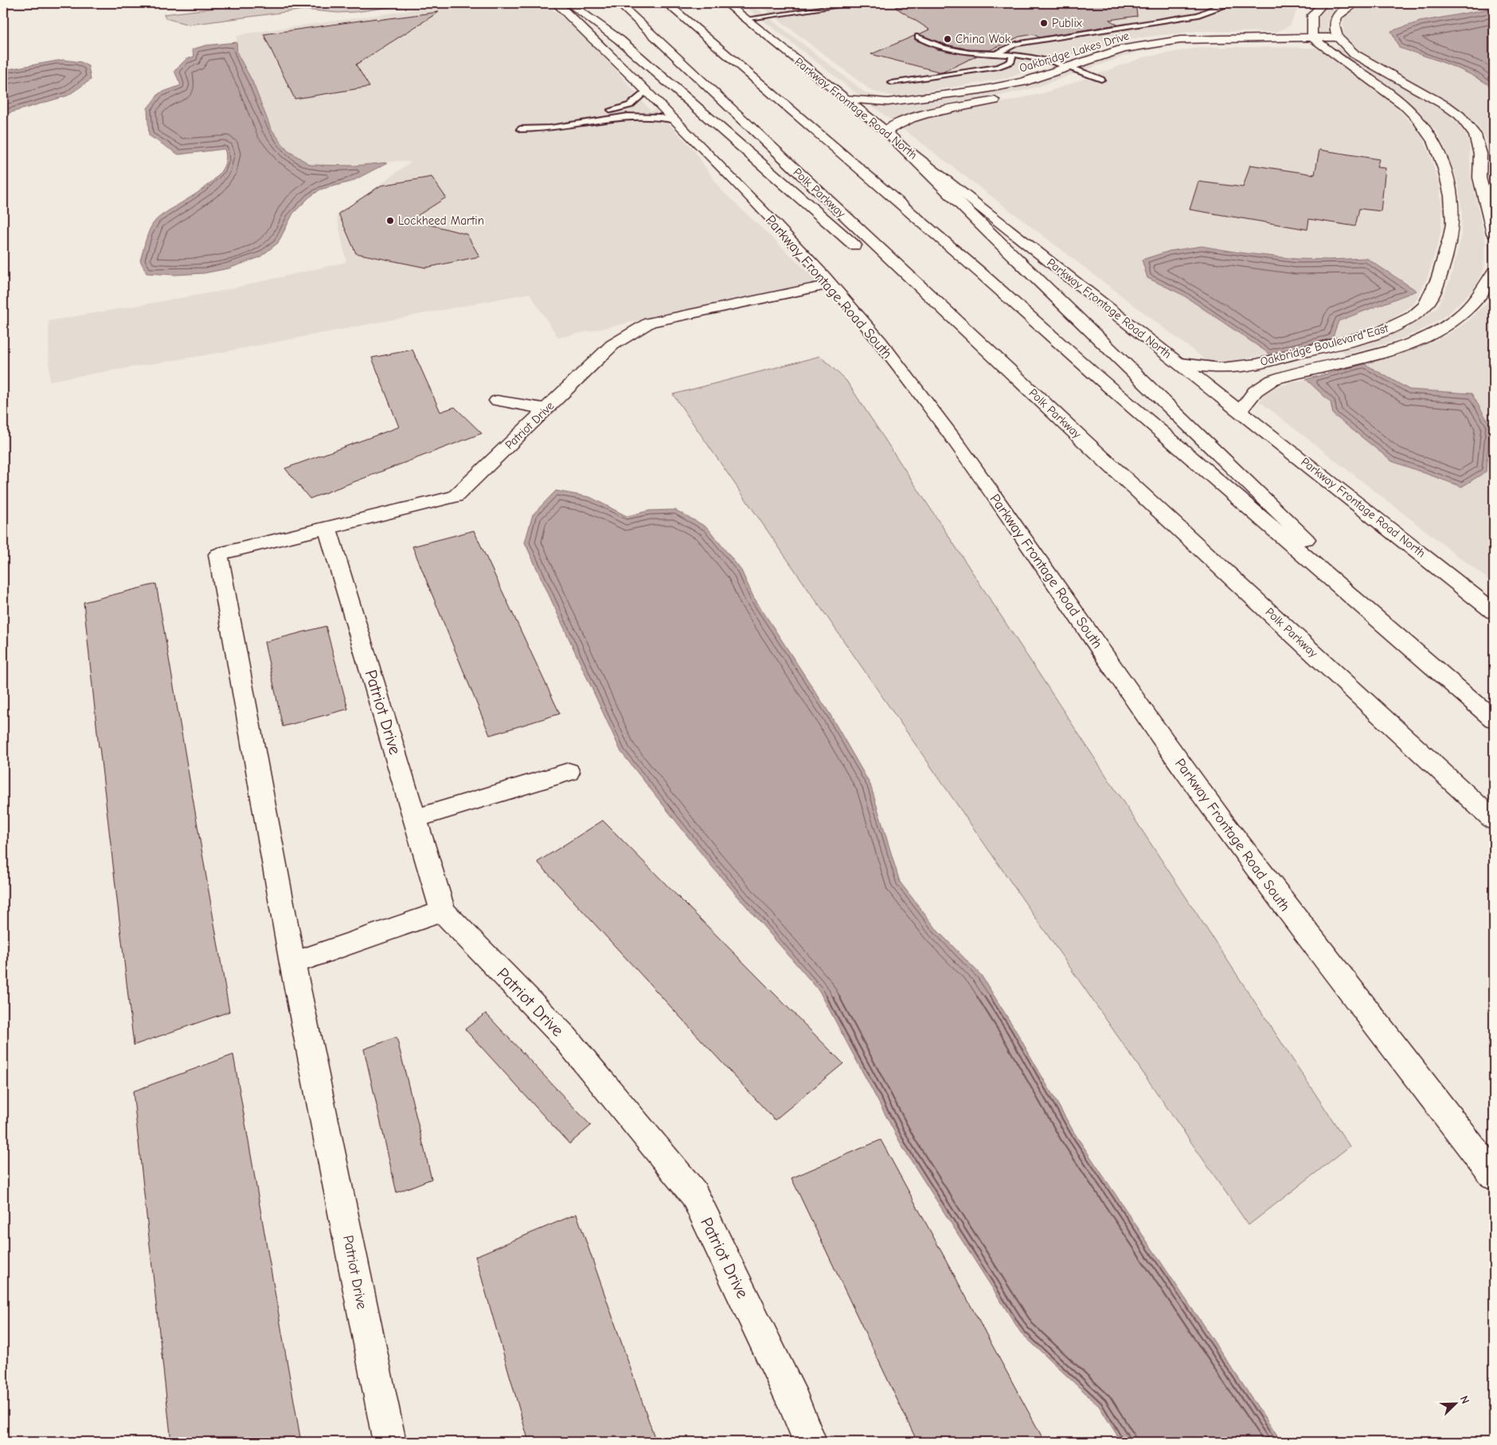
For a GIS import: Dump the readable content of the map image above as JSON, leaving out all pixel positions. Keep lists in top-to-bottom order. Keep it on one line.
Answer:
{"streets":{"main road":["Oakbridge Lakes Drive","Parkway Frontage Road North","Polk Parkway","Parkway Frontage Road South","Oakbridge Boulevard East","Patriot Drive"]},"crossings":[["Oakbridge Lakes Drive","Parkway Frontage Road North"],["Oakbridge Lakes Drive","Oakbridge Boulevard East"],["Parkway Frontage Road North","Oakbridge Boulevard East"],["Parkway Frontage Road South","Patriot Drive"]],"places":["Publix","China Wok","Lockheed Martin"],"north":"top right"}
